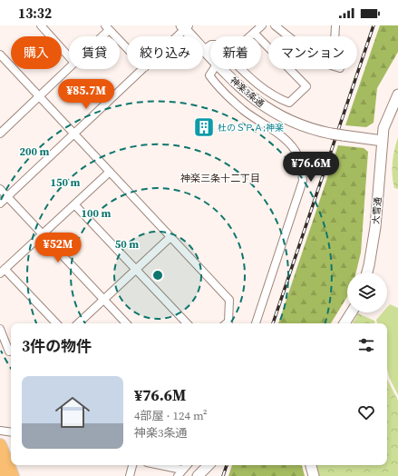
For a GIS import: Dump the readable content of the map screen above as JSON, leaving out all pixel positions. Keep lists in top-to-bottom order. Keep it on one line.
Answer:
{"streets":{"main road":["神楽3条通","大雪通"]},"crossings":[["神楽3条通","大雪通"]],"districts":["神楽三条十二丁目"],"places":{"building":["杜のＳＰＡ;神楽"]},"page":{"status":"13:32","chip":["購入","賃貸","絞り込み","新着","マンション"],"price":["¥85.7M","¥76.6M","¥52M"],"heading":"3件の物件","list":[{"name":"¥76.6M","note":"4部屋 · 124 m² · 神楽3条通"}]},"rings":["200 m","150 m","100 m","50 m"]}
